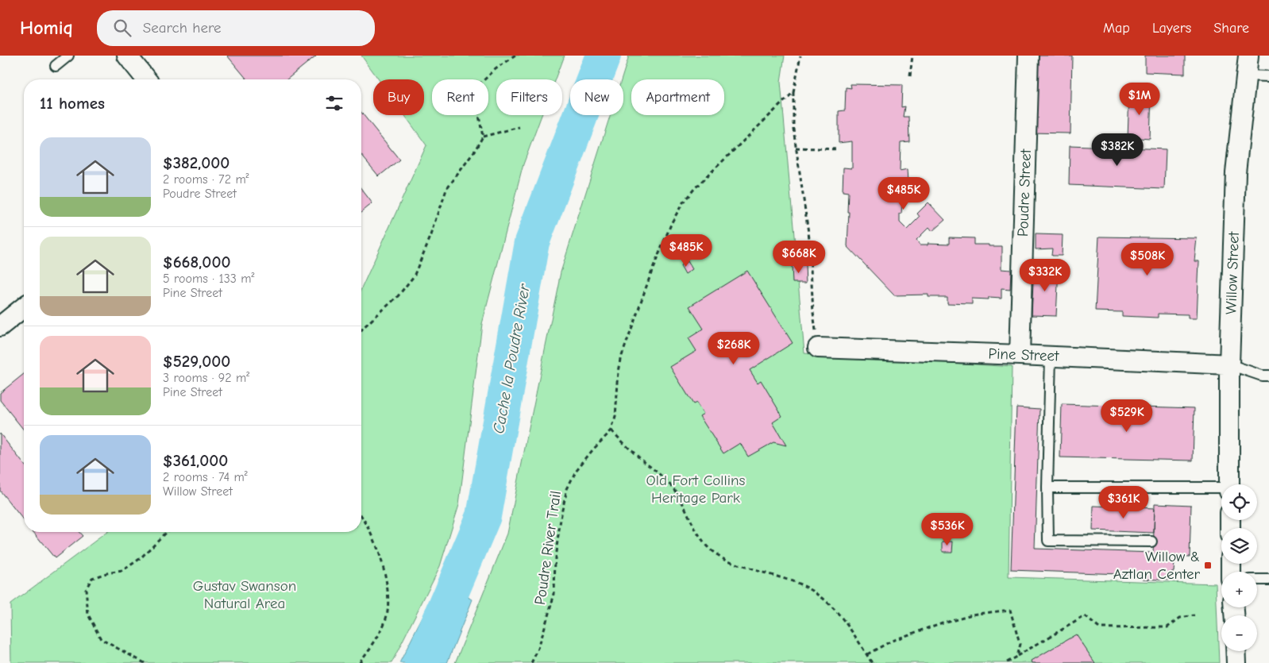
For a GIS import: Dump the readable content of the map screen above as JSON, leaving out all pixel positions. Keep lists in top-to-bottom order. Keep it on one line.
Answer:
{"streets":{"street":["Poudre Street","Willow Street","Pine Street"],"path":["Poudre River Trail"]},"crossings":[["Poudre Street","Pine Street"],["Willow Street","Pine Street"]],"water":["Cache la Poudre River"],"parks":["Old Fort Collins Heritage Park","Gustav Swanson Natural Area"],"places":{"transit":["Willow & Aztlan Center"]},"page":{"header":"Homiq","search":"Search here","nav":["Map","Layers","Share"],"chip":["Buy","Rent","Filters","New","Apartment"],"heading":"11 homes","price":["$1M","$382K","$485K","$485K","$668K","$508K","$332K","$268K","$529K","$361K","$536K"],"list":[{"name":"$382,000","note":"2 rooms · 72 m² · Poudre Street"},{"name":"$668,000","note":"5 rooms · 133 m² · Pine Street"},{"name":"$529,000","note":"3 rooms · 92 m² · Pine Street"},{"name":"$361,000","note":"2 rooms · 74 m² · Willow Street"}],"map_buttons":["+","−"]}}
